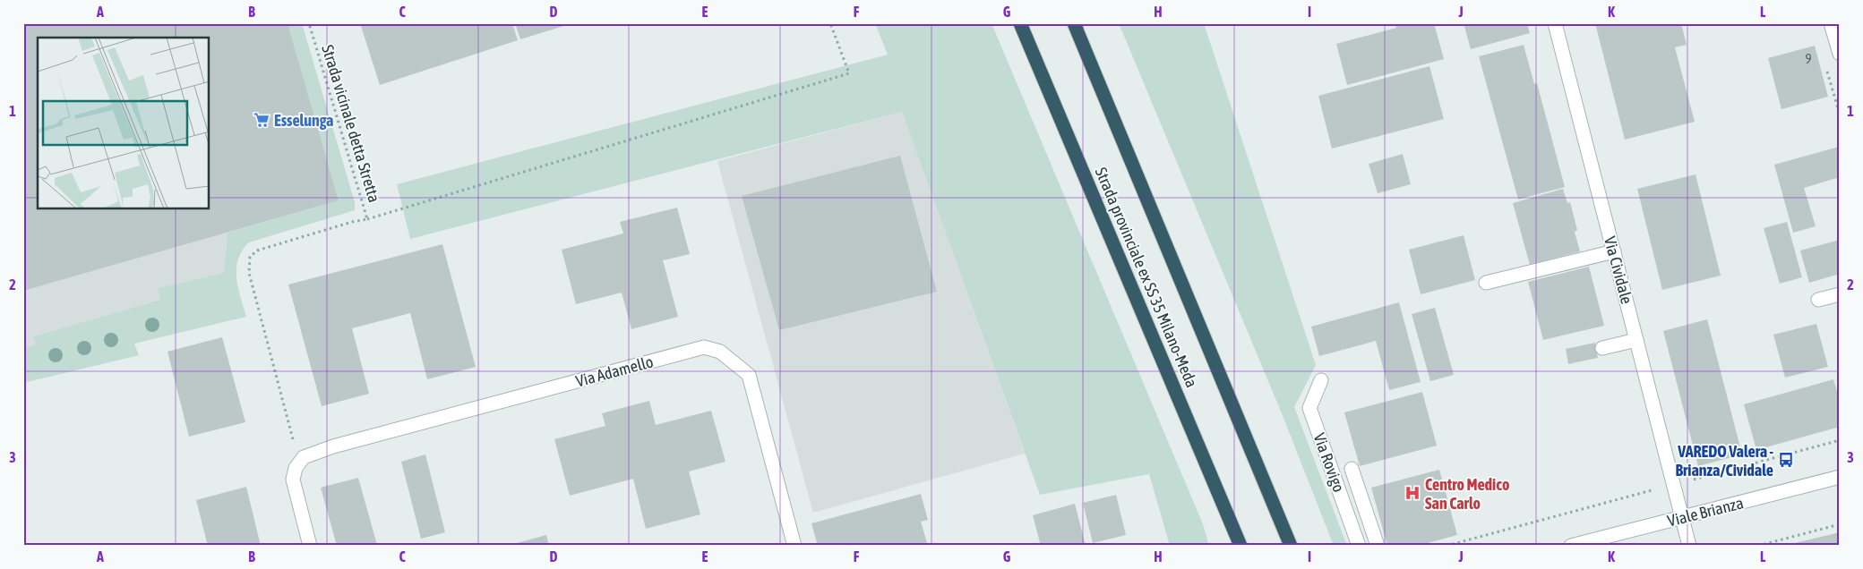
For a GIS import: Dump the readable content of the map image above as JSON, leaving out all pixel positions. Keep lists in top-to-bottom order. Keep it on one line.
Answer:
{"streets":{"highway":["Strada provinciale ex SS 35 Milano-Meda"],"street":["Via Cividale","Via Adamello","Via Rovigo","Viale Brianza"],"path":["Strada vicinale detta Stretta"]},"crossings":[["Strada vicinale detta Stretta","Via Adamello"],["Via Cividale","Viale Brianza"]],"places":{"supermarket":["Esselunga"],"bus stop":["VAREDO Valera - Brianza/Cividale"],"hospital":["Centro Medico San Carlo"]},"house_numbers":["9"],"grid":{"columns":["A","B","C","D","E","F","G","H","I","J","K","L"],"rows":["1","2","3"]}}
